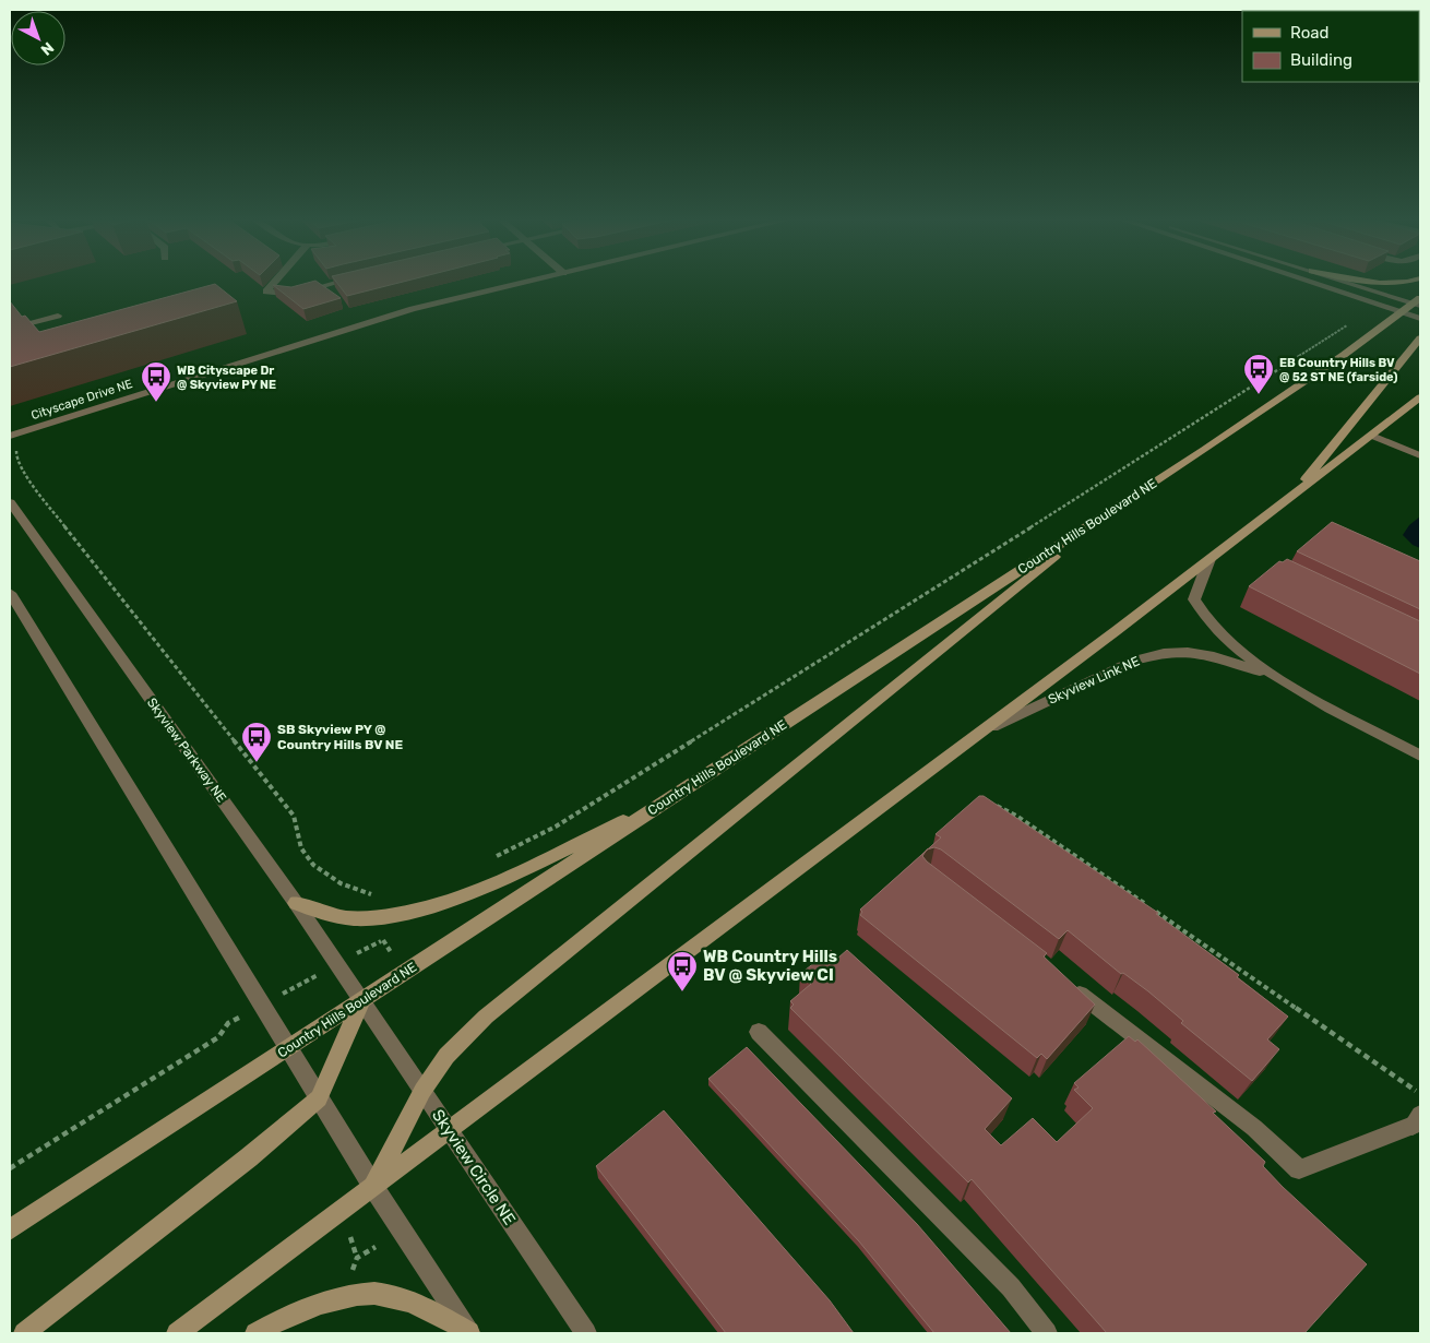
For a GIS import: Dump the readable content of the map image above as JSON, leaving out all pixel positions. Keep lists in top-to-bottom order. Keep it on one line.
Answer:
{"streets":{"main road":["Country Hills Boulevard NE"],"street":["Cityscape Drive NE","Skyview Link NE","Skyview Parkway NE","Skyview Circle NE"]},"crossings":[["Country Hills Boulevard NE","Skyview Parkway NE"],["Country Hills Boulevard NE","Skyview Circle NE"],["Skyview Parkway NE","Skyview Circle NE"]],"places":{"bus stop":["EB Country Hills BV @ 52 ST NE (farside)","WB Cityscape Dr @ Skyview PY NE","SB Skyview PY @ Country Hills BV NE","WB Country Hills BV @ Skyview CI"]},"legend":["Road","Building"],"north":"bottom right"}
